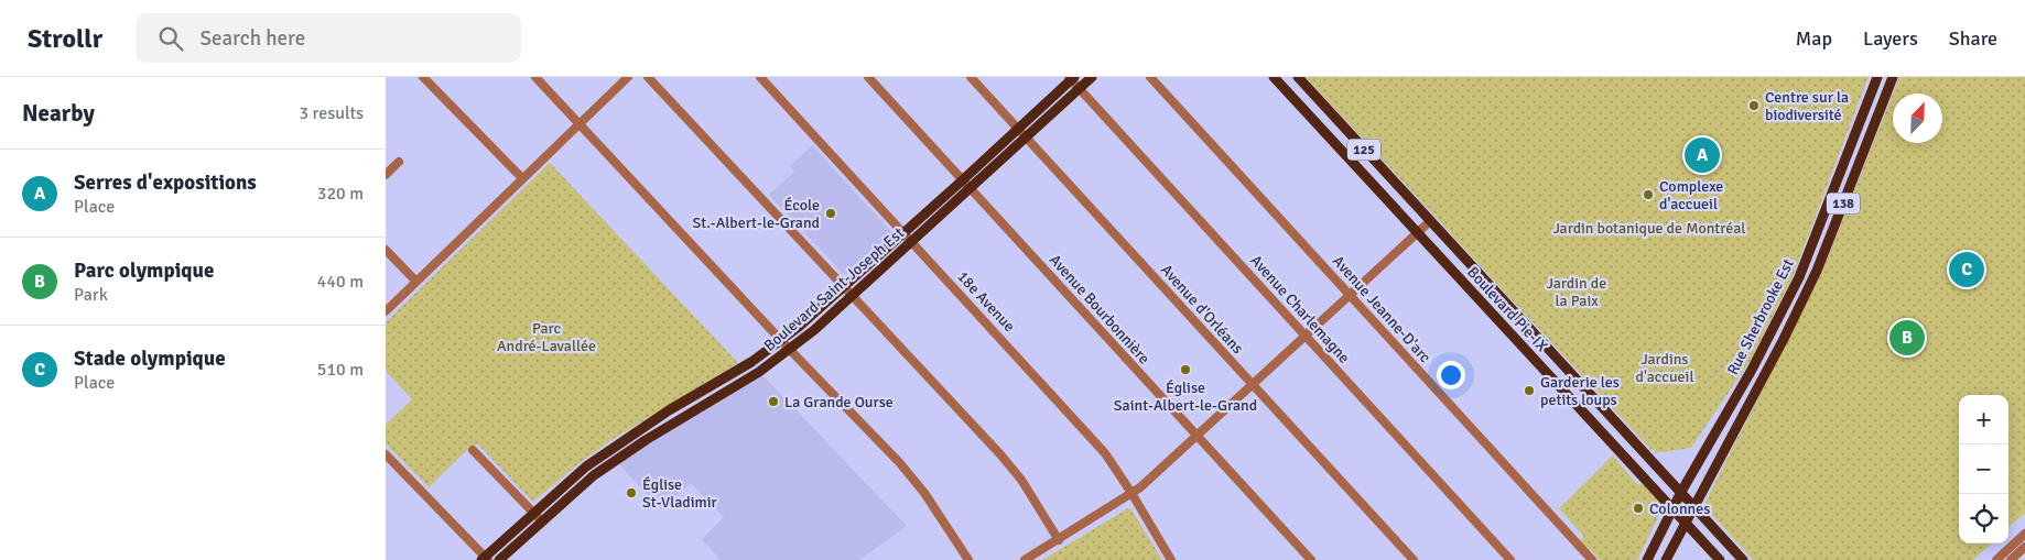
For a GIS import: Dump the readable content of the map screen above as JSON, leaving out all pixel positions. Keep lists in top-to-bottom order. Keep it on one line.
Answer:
{"streets":{"main road":["125","138","Boulevard Saint-Joseph Est","Boulevard Pie-IX","Rue Sherbrooke Est"],"street":["18e Avenue","Avenue Bourbonnière","Avenue d'Orléans","Avenue Charlemagne","Avenue Jeanne-D'arc"]},"crossings":[["Boulevard Saint-Joseph Est","18e Avenue"],["Boulevard Saint-Joseph Est","Avenue Bourbonnière"],["Boulevard Saint-Joseph Est","Avenue d'Orléans"],["Boulevard Saint-Joseph Est","Avenue Charlemagne"],["Boulevard Pie-IX","Rue Sherbrooke Est"]],"parks":["Jardin botanique de Montréal","Jardin de la Paix","Parc André-Lavallée","Jardins d'accueil"],"places":["Centre sur la biodiversité","Complexe d'accueil","École St.-Albert-le-Grand","Église Saint-Albert-le-Grand","Garderie les petits loups","La Grande Ourse","Église St-Vladimir","Colonnes"],"north":"top right","page":{"header":"Strollr","search":"Search here","nav":["Map","Layers","Share"],"heading":["Nearby","3 results"],"pins":["A","C","B"],"list":[{"mark":"A","name":"Serres d'expositions","note":"Place","value":"320 m"},{"mark":"B","name":"Parc olympique","note":"Park","value":"440 m"},{"mark":"C","name":"Stade olympique","note":"Place","value":"510 m"}],"map_buttons":["+","−"]}}
